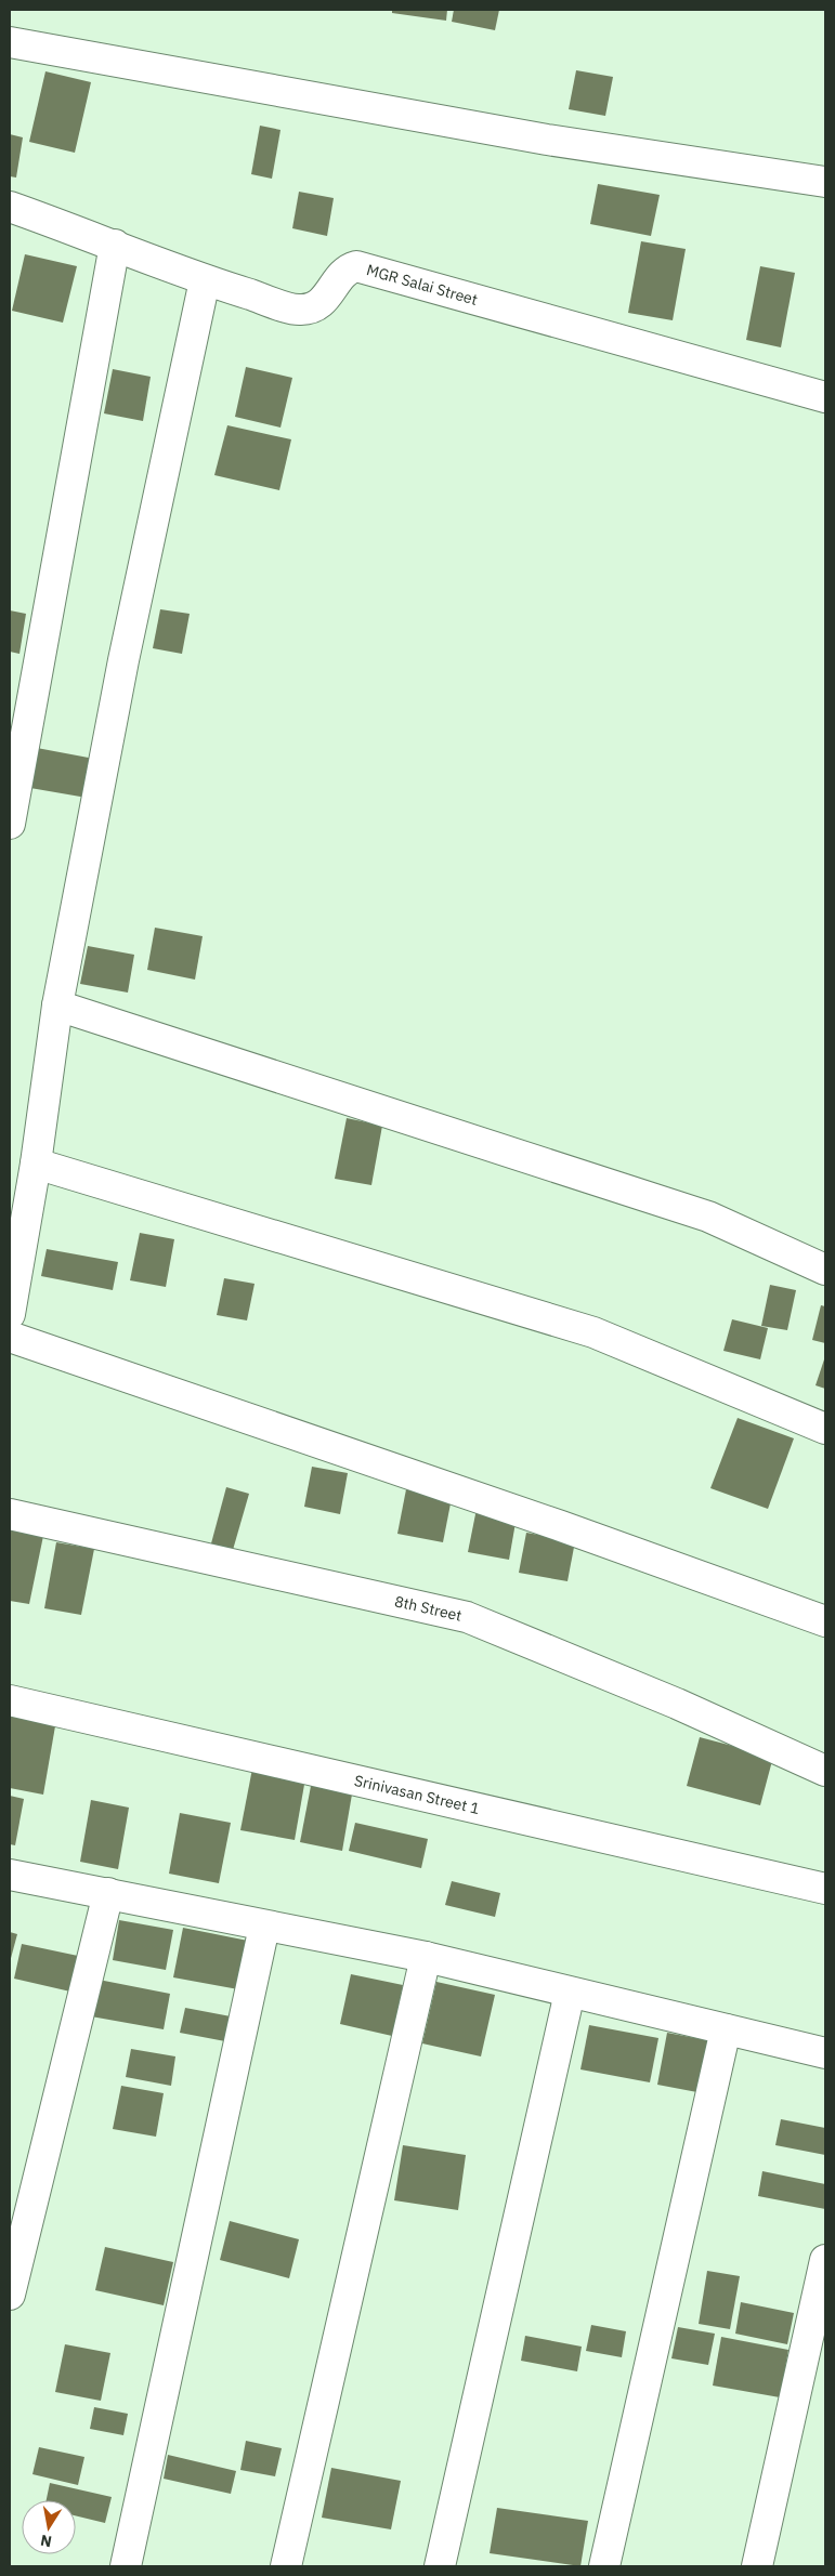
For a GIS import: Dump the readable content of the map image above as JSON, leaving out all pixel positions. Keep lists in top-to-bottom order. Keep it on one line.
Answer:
{"streets":{"street":["MGR Salai Street","8th Street","Srinivasan Street 1"]},"north":"bottom"}
